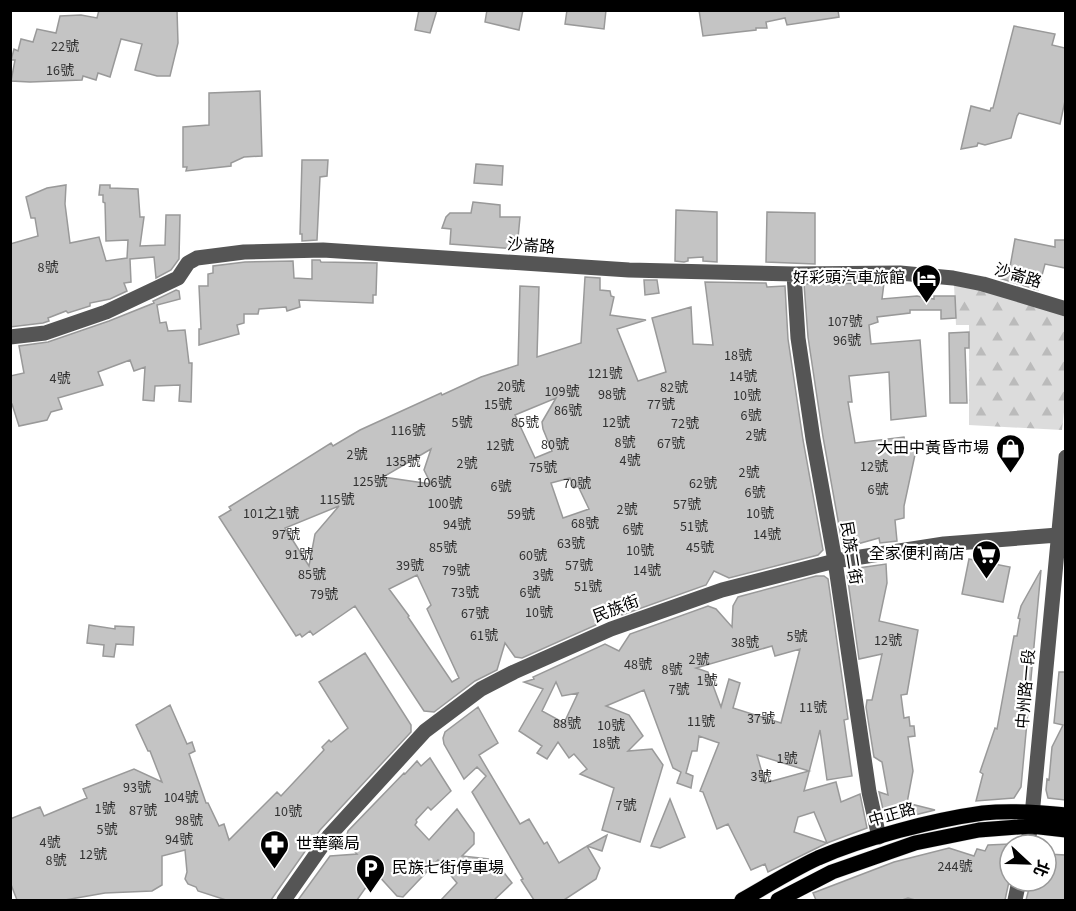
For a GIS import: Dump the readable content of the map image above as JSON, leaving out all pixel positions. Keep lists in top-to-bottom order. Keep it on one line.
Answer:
{"streets":{"main road":["中正路"],"street":["沙崙路","民族二街","民族街","中州路一段"]},"crossings":[["沙崙路","民族二街"],["民族二街","民族街"],["民族二街","中正路"],["民族街","中州路一段"],["中州路一段","中正路"]],"places":{"hotel":["好彩頭汽車旅館"],"shop":["大田中黃昏市場"],"supermarket":["全家便利商店"],"pharmacy":["世華藥局"],"parking":["民族七街停車場"]},"house_numbers":["22號","16號","8號","107號","96號","18號","121號","14號","4號","20號","82號","109號","98號","10號","15號","77號","86號","6號","5號","85號","12號","72號","116號","2號","8號","67號","80號","12號","2號","4號","135號","2號","12號","75號","2號","125號","106號","70號","62號","6號","6號","6號","115號","100號","57號","2號","101之1號","10號","59號","68號","94號","51號","6號","97號","14號","63號","85號","45號","10號","91號","60號","39號","57號","79號","14號","85號","3號","51號","73號","6號","79號","10號","67號","61號","5號","12號","38號","2號","48號","8號","1號","7號","11號","37號","11號","88號","10號","18號","1號","3號","93號","104號","7號","1號","87號","10號","98號","5號","94號","4號","12號","8號","244號"],"north":"right"}
